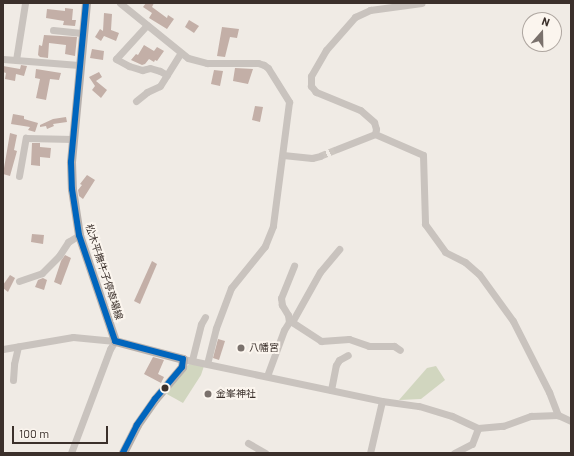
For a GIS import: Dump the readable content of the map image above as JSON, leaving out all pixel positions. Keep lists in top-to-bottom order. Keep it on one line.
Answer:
{"streets":{"main road":["松木平撫牛子停車場線"]},"places":["八幡宮","金峯神社"],"scale_bar":"100 m","north":"top"}
